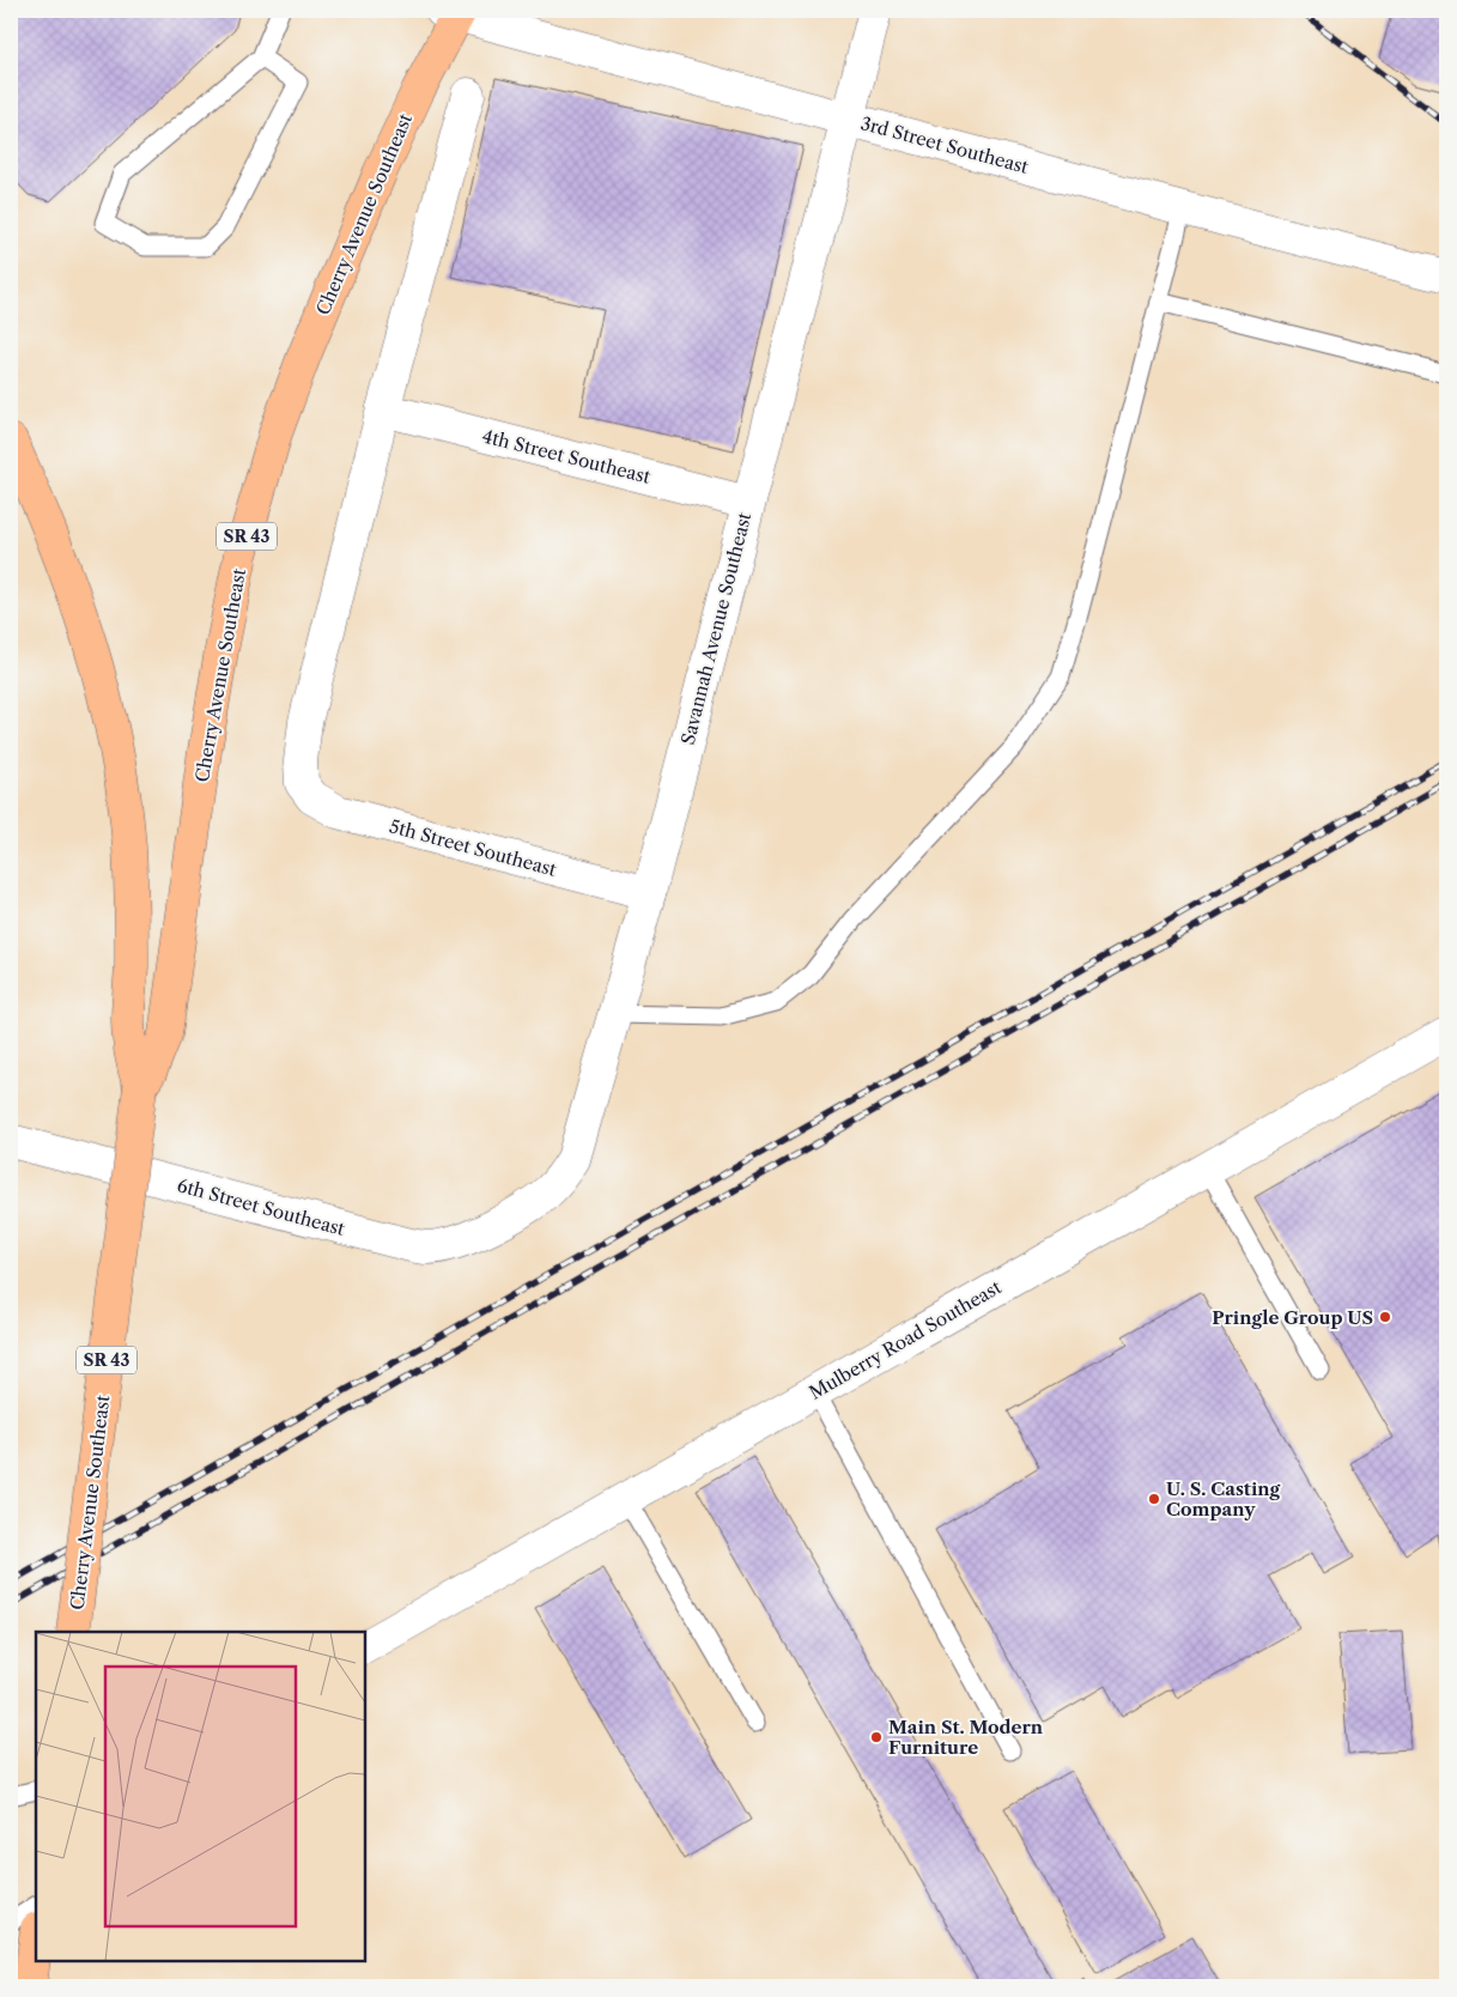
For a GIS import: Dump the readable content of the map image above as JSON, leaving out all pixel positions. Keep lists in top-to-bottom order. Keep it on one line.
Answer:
{"streets":{"main road":["Cherry Avenue Southeast","SR 43"],"street":["3rd Street Southeast","4th Street Southeast","Savannah Avenue Southeast","5th Street Southeast","6th Street Southeast","Mulberry Road Southeast"]},"crossings":[["3rd Street Southeast","Cherry Avenue Southeast"],["3rd Street Southeast","Savannah Avenue Southeast"],["4th Street Southeast","Savannah Avenue Southeast"],["4th Street Southeast","5th Street Southeast"],["Savannah Avenue Southeast","5th Street Southeast"],["Savannah Avenue Southeast","6th Street Southeast"]],"places":["Pringle Group US","U. S. Casting Company","Main St. Modern Furniture"]}
